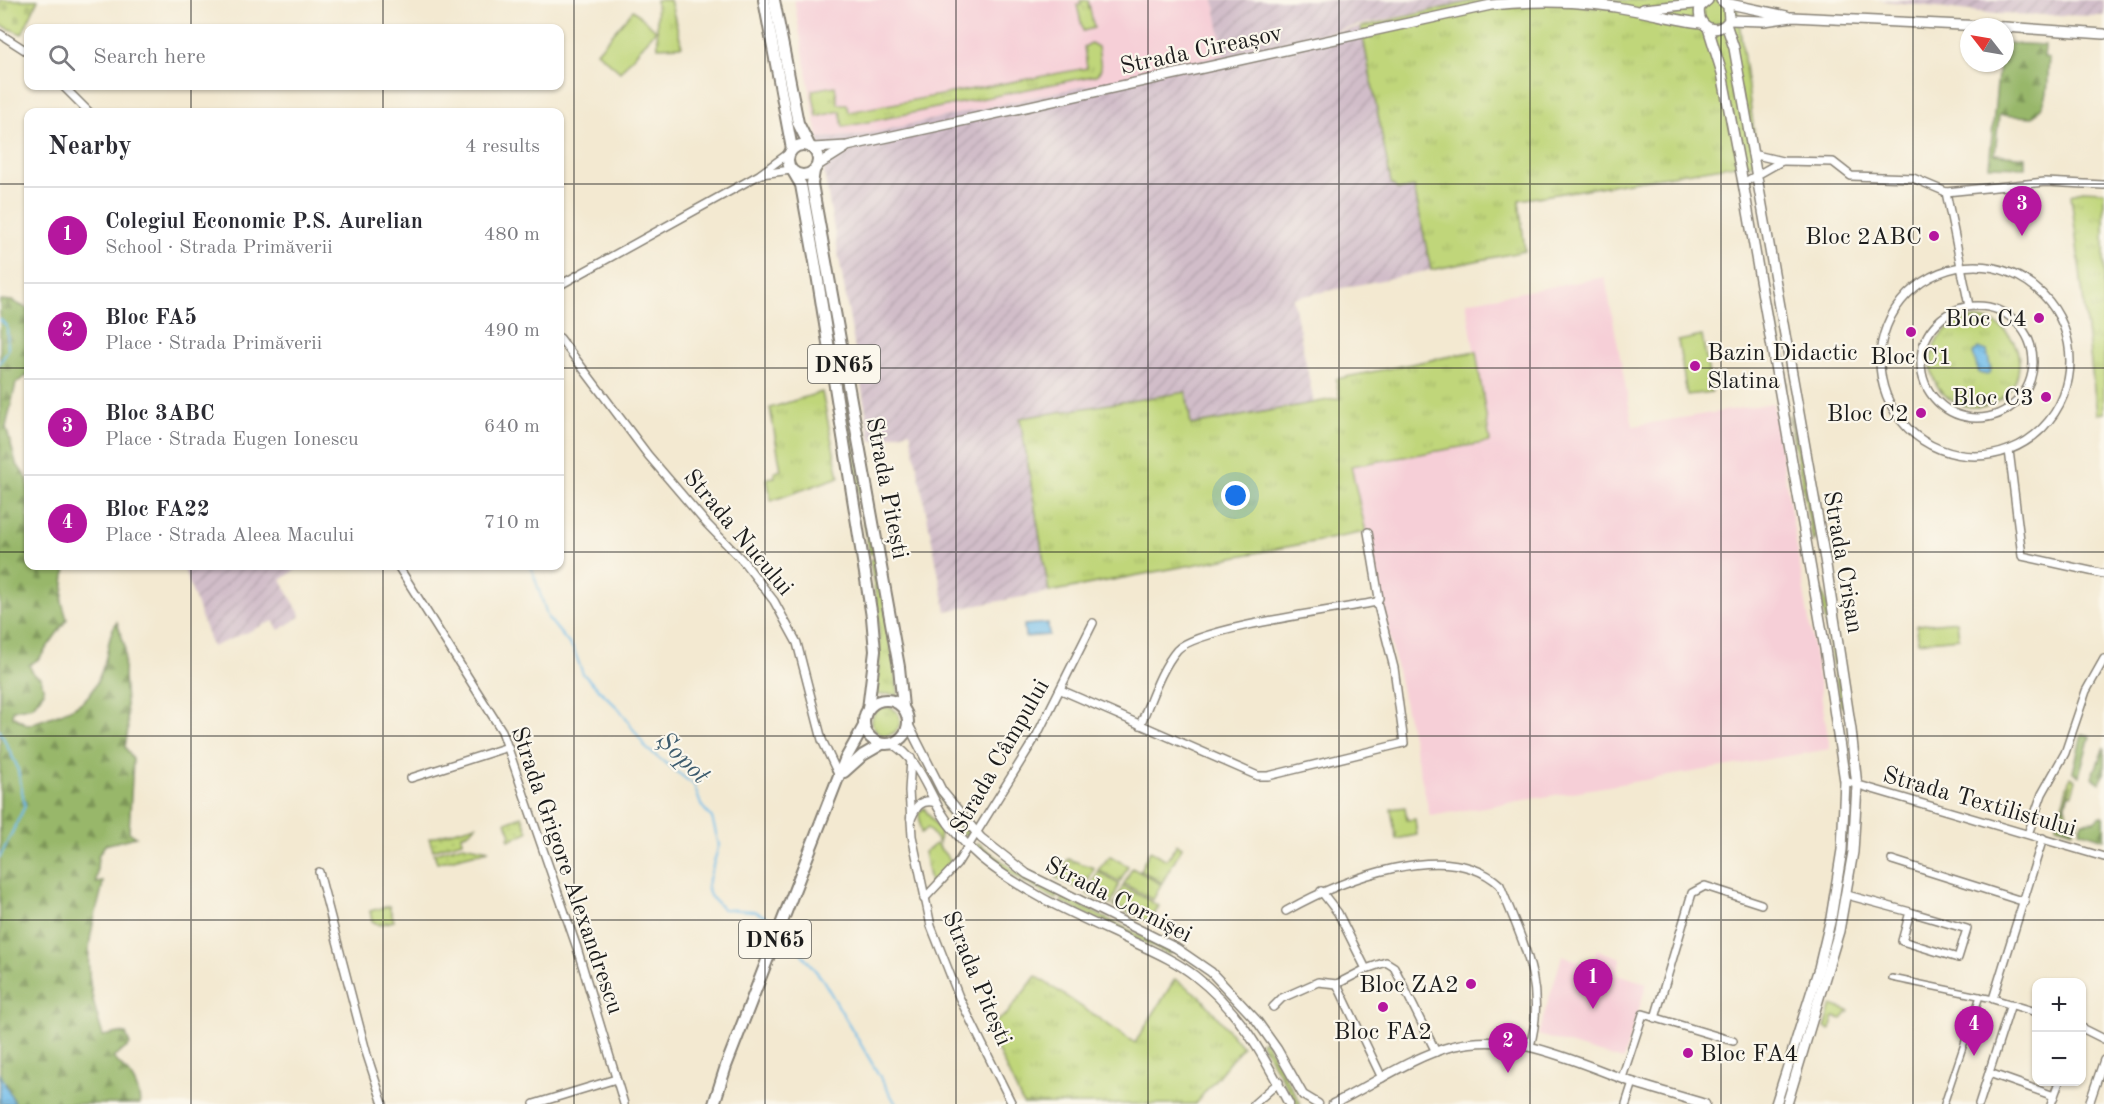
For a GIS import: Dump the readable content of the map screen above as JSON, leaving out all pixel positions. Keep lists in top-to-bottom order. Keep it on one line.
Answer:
{"streets":{"main road":["Strada Cireașov","DN65","Strada Pitești","Strada Crișan"],"street":["Strada Nucului","Strada Câmpului","Strada Textilistului","Strada Grigore Alexandrescu","Strada Cornișei"]},"crossings":[["Strada Cireașov","Strada Pitești"],["Strada Cireașov","Strada Crișan"],["DN65","Strada Pitești"],["DN65","Strada Nucului"],["DN65","Strada Cornișei"],["Strada Pitești","Strada Câmpului"],["Strada Pitești","Strada Cornișei"],["Strada Crișan","Strada Textilistului"],["Strada Câmpului","Strada Cornișei"]],"water":["Șopot"],"places":["Bloc 2ABC","Bloc C4","Bloc C1","Bazin Didactic Slatina","Bloc C3","Bloc C2","Bloc ZA2","Bloc FA2","Bloc FA4"],"north":"top left","page":{"search":"Search here","heading":["Nearby","4 results"],"pins":["3","1","4","2"],"list":[{"mark":"1","name":"Colegiul Economic P.S. Aurelian","note":"School · Strada Primăverii","value":"480 m"},{"mark":"2","name":"Bloc FA5","note":"Place · Strada Primăverii","value":"490 m"},{"mark":"3","name":"Bloc 3ABC","note":"Place · Strada Eugen Ionescu","value":"640 m"},{"mark":"4","name":"Bloc FA22","note":"Place · Strada Aleea Macului","value":"710 m"}],"map_buttons":["+","−"]}}
